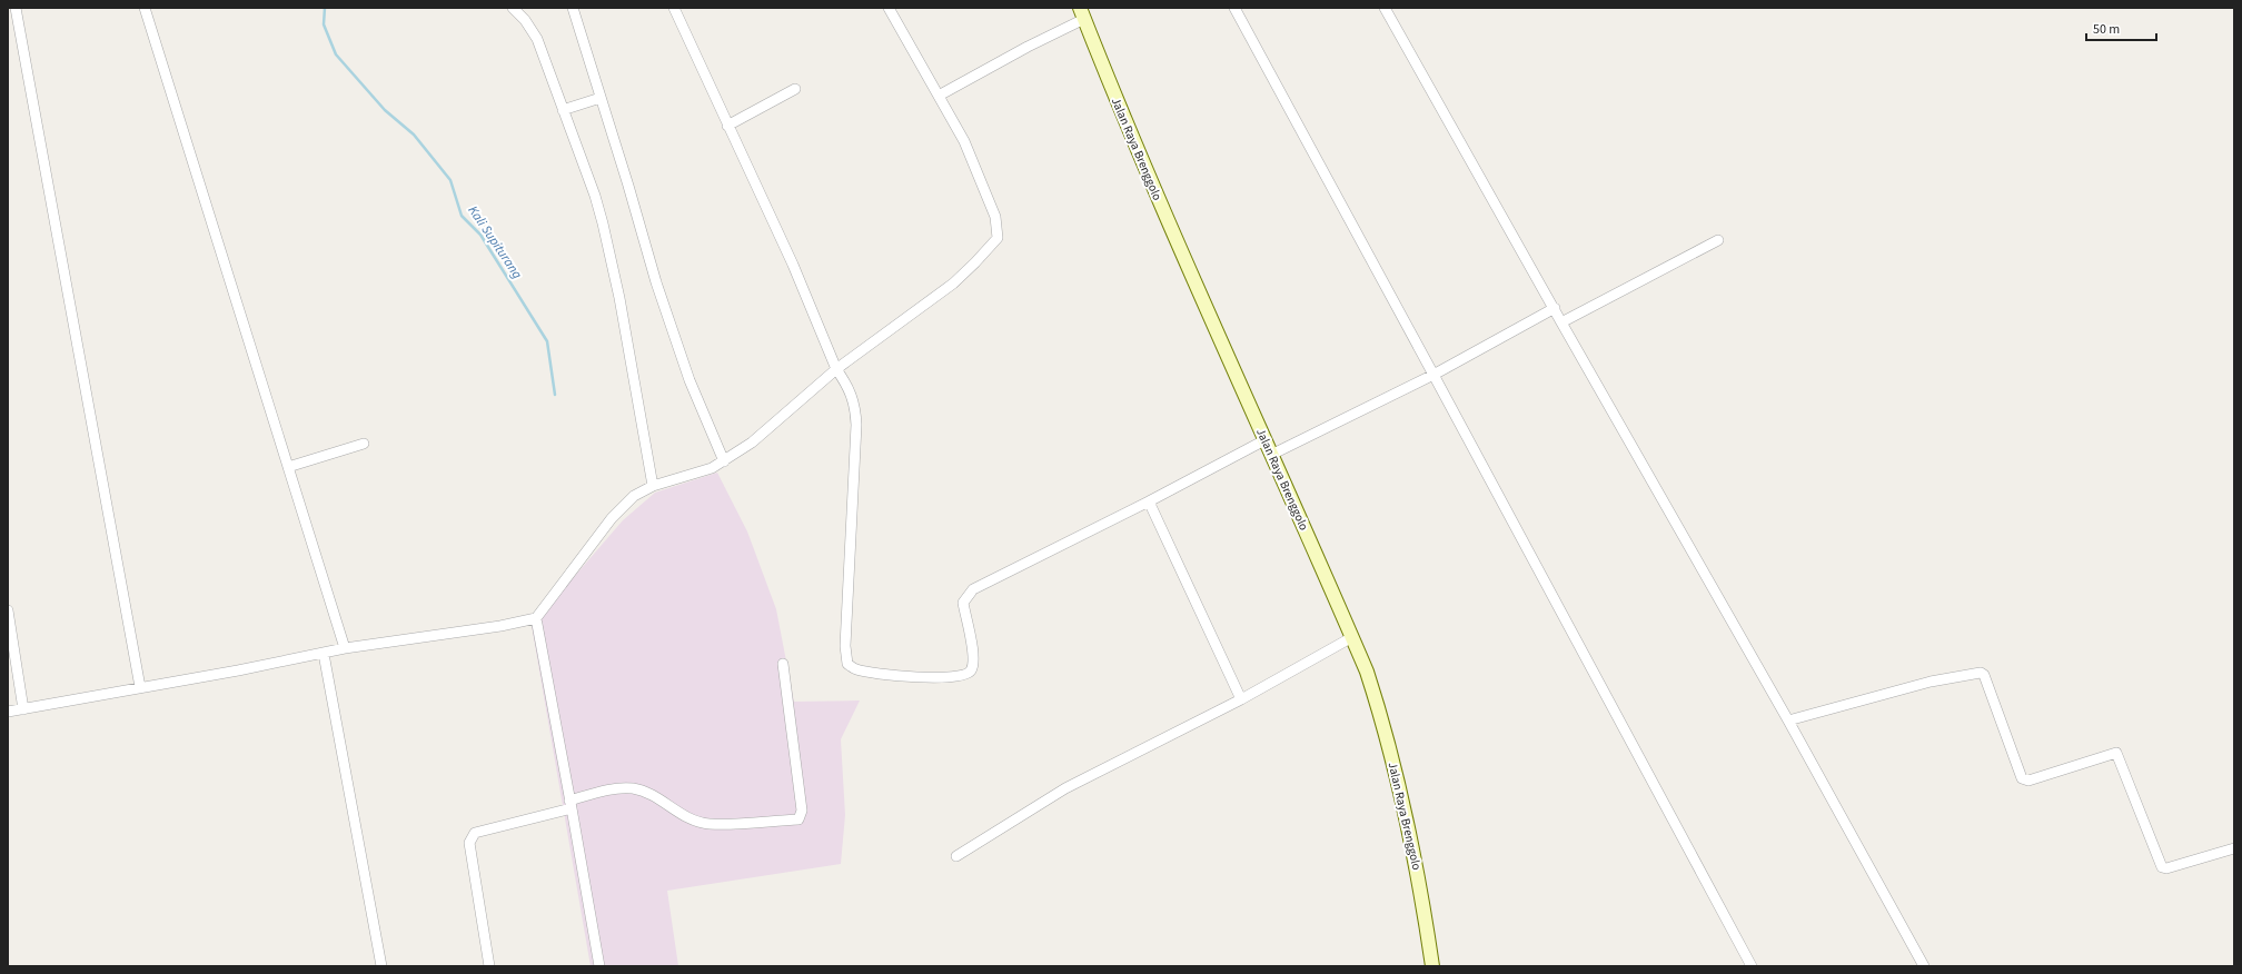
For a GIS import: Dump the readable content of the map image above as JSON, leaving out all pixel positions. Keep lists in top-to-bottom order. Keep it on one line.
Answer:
{"streets":{"main road":["Jalan Raya Brenggolo"]},"water":["Kali Supiturang"],"scale_bar":"50 m"}
